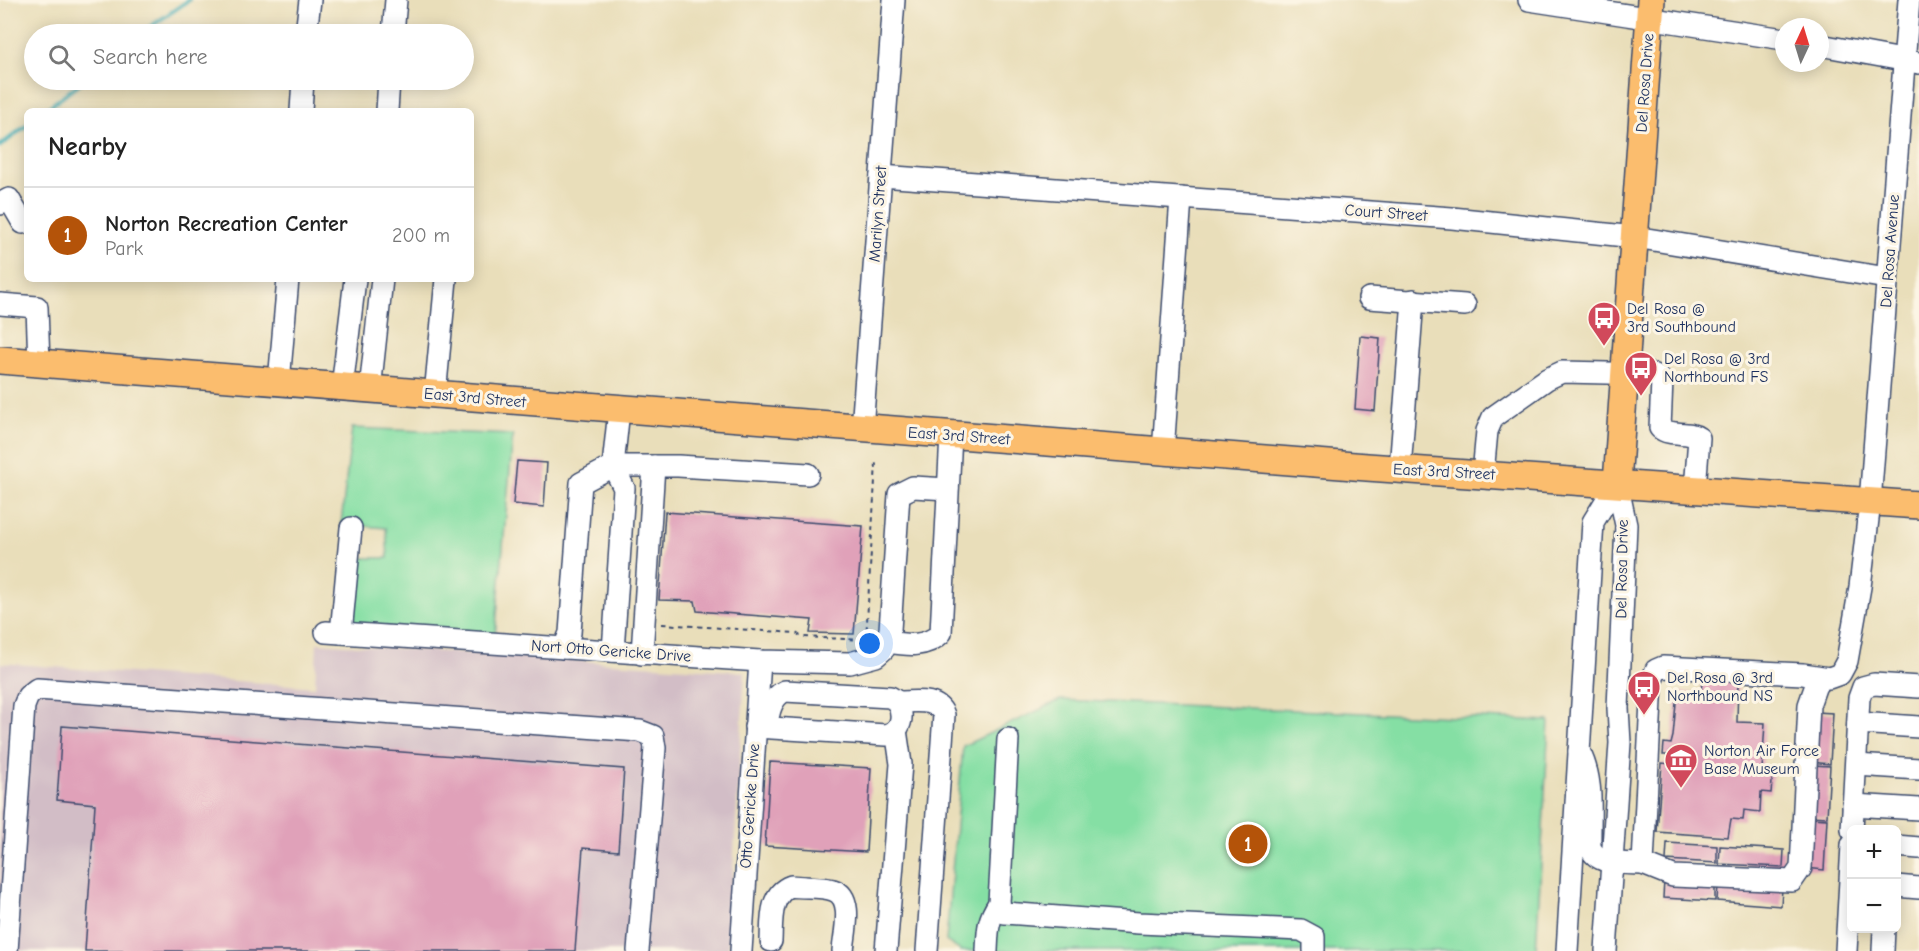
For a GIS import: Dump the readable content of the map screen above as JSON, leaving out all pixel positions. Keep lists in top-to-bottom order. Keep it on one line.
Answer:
{"streets":{"main road":["Del Rosa Drive","East 3rd Street"],"street":["Court Street","Marilyn Street","Del Rosa Avenue","Nort Otto Gericke Drive","Otto Gericke Drive"]},"crossings":[["Del Rosa Drive","Court Street"],["Del Rosa Drive","East 3rd Street"],["Court Street","Marilyn Street"],["Court Street","Del Rosa Avenue"],["Marilyn Street","East 3rd Street"],["Del Rosa Avenue","East 3rd Street"],["Nort Otto Gericke Drive","Otto Gericke Drive"]],"places":{"bus stop":["Del Rosa @ 3rd Southbound","Del Rosa @ 3rd Northbound FS","Del Rosa @ 3rd Northbound NS"],"museum":["Norton Air Force Base Museum"]},"north":"top","page":{"search":"Search here","heading":"Nearby","list":[{"mark":"1","name":"Norton Recreation Center","note":"Park","value":"200 m"}],"pins":"1","map_buttons":["+","−"]}}
